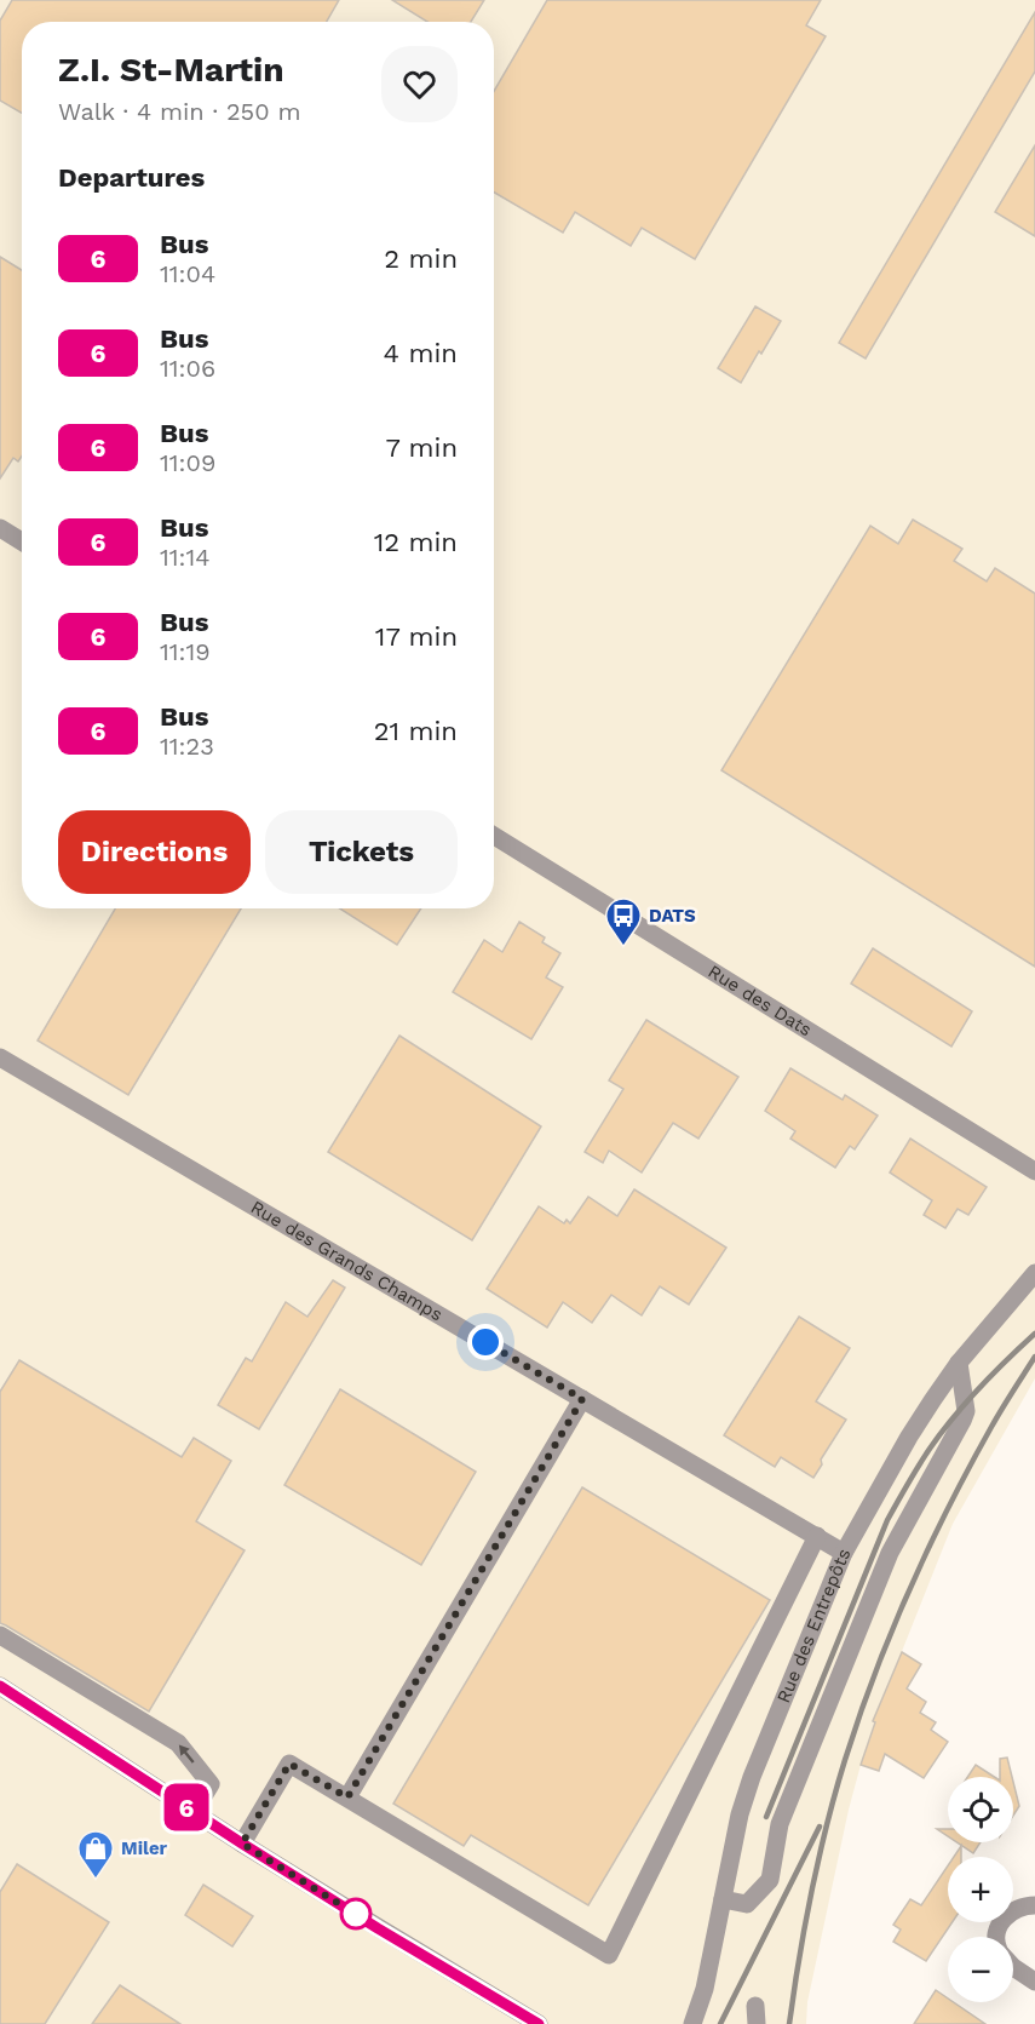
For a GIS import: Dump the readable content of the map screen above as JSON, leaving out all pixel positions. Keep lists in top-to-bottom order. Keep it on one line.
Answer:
{"streets":{"street":["Rue des Dats","Rue des Grands Champs","Rue des Entrepôts"]},"crossings":[["Rue des Grands Champs","Rue des Entrepôts"]],"places":{"bus stop":["DATS"],"shop":["Miler"]},"lines":["bus line 6"],"page":{"on_map":"6","heading":[["Z.I. St-Martin","Walk · 4 min · 250 m"],"Departures"],"list":[{"mark":"6","name":"Bus","note":"11:04","value":"2 min"},{"mark":"6","name":"Bus","note":"11:06","value":"4 min"},{"mark":"6","name":"Bus","note":"11:09","value":"7 min"},{"mark":"6","name":"Bus","note":"11:14","value":"12 min"},{"mark":"6","name":"Bus","note":"11:19","value":"17 min"},{"mark":"6","name":"Bus","note":"11:23","value":"21 min"}],"buttons":["Directions","Tickets"],"map_buttons":["+","−"]}}
